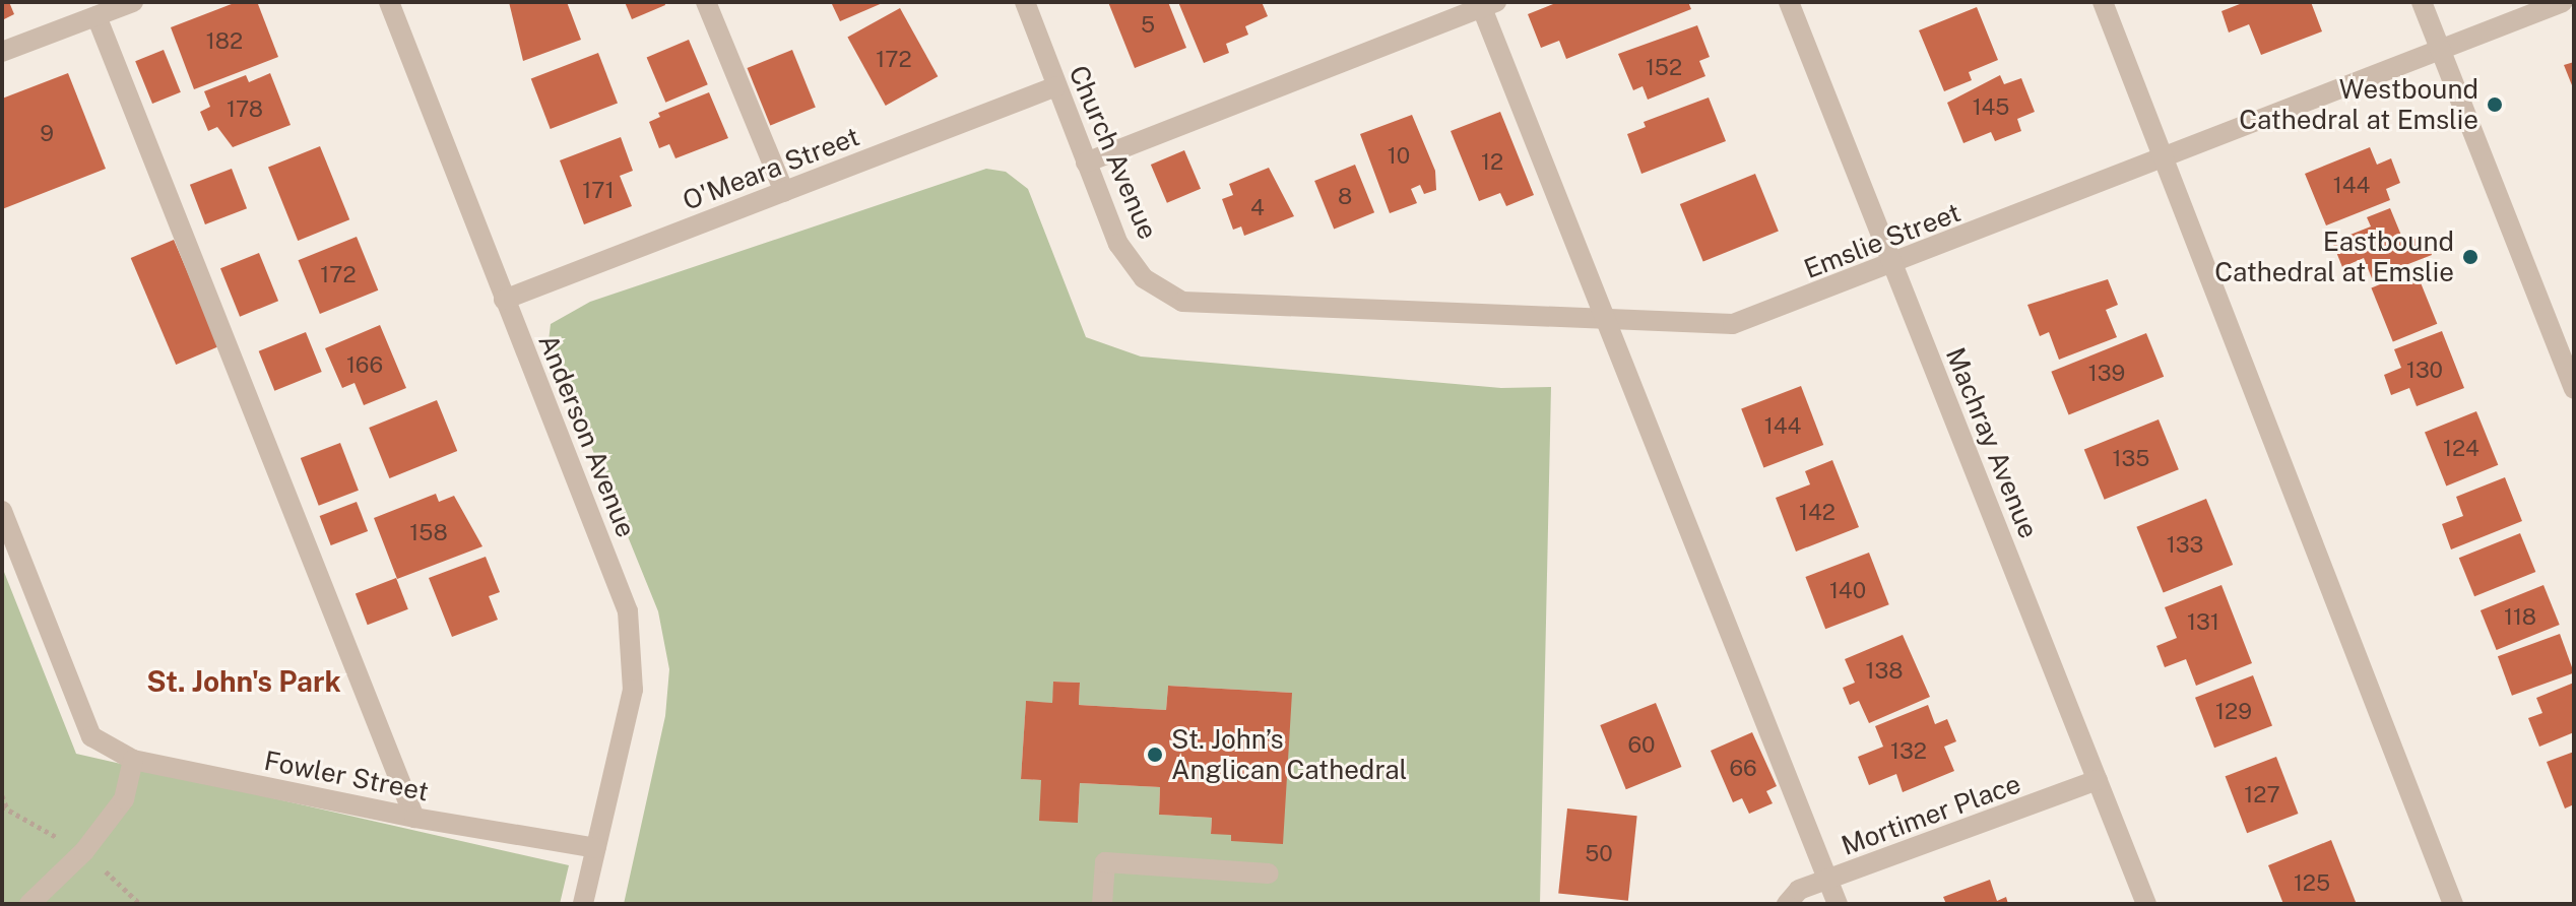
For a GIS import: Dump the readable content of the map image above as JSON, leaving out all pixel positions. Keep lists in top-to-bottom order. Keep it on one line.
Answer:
{"streets":{"street":["Church Avenue","O'Meara Street","Emslie Street","Anderson Avenue","Machray Avenue","Fowler Street","Mortimer Place"]},"crossings":[["Church Avenue","O'Meara Street"],["Church Avenue","Emslie Street"],["O'Meara Street","Anderson Avenue"],["Emslie Street","Machray Avenue"],["Anderson Avenue","Fowler Street"],["Machray Avenue","Mortimer Place"]],"districts":["St. John's Park"],"places":["Westbound Cathedral at Emslie","Eastbound Cathedral at Emslie","St. John’s Anglican Cathedral"],"house_numbers":["5","182","172","152","145","178","9","10","12","144","171","8","4","172","166","130","139","144","124","135","142","158","133","140","118","131","138","129","60","132","66","127","50","125"]}
